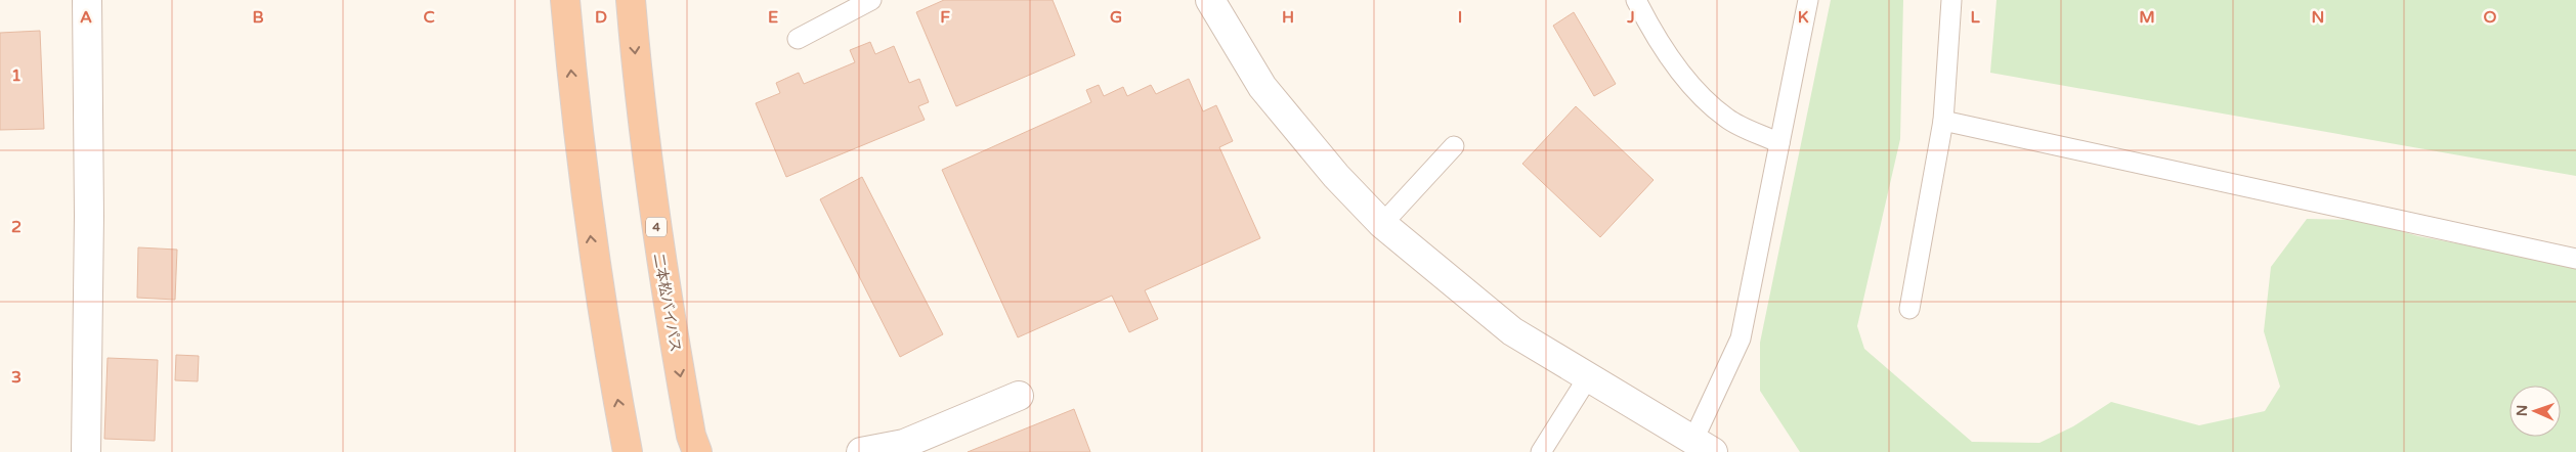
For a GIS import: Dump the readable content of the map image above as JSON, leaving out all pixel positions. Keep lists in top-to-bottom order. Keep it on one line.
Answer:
{"streets":{"highway":["4","二本松バイパス"]},"north":"left","grid":{"columns":["A","B","C","D","E","F","G","H","I","J","K","L","M","N","O"],"rows":["1","2","3"]}}
